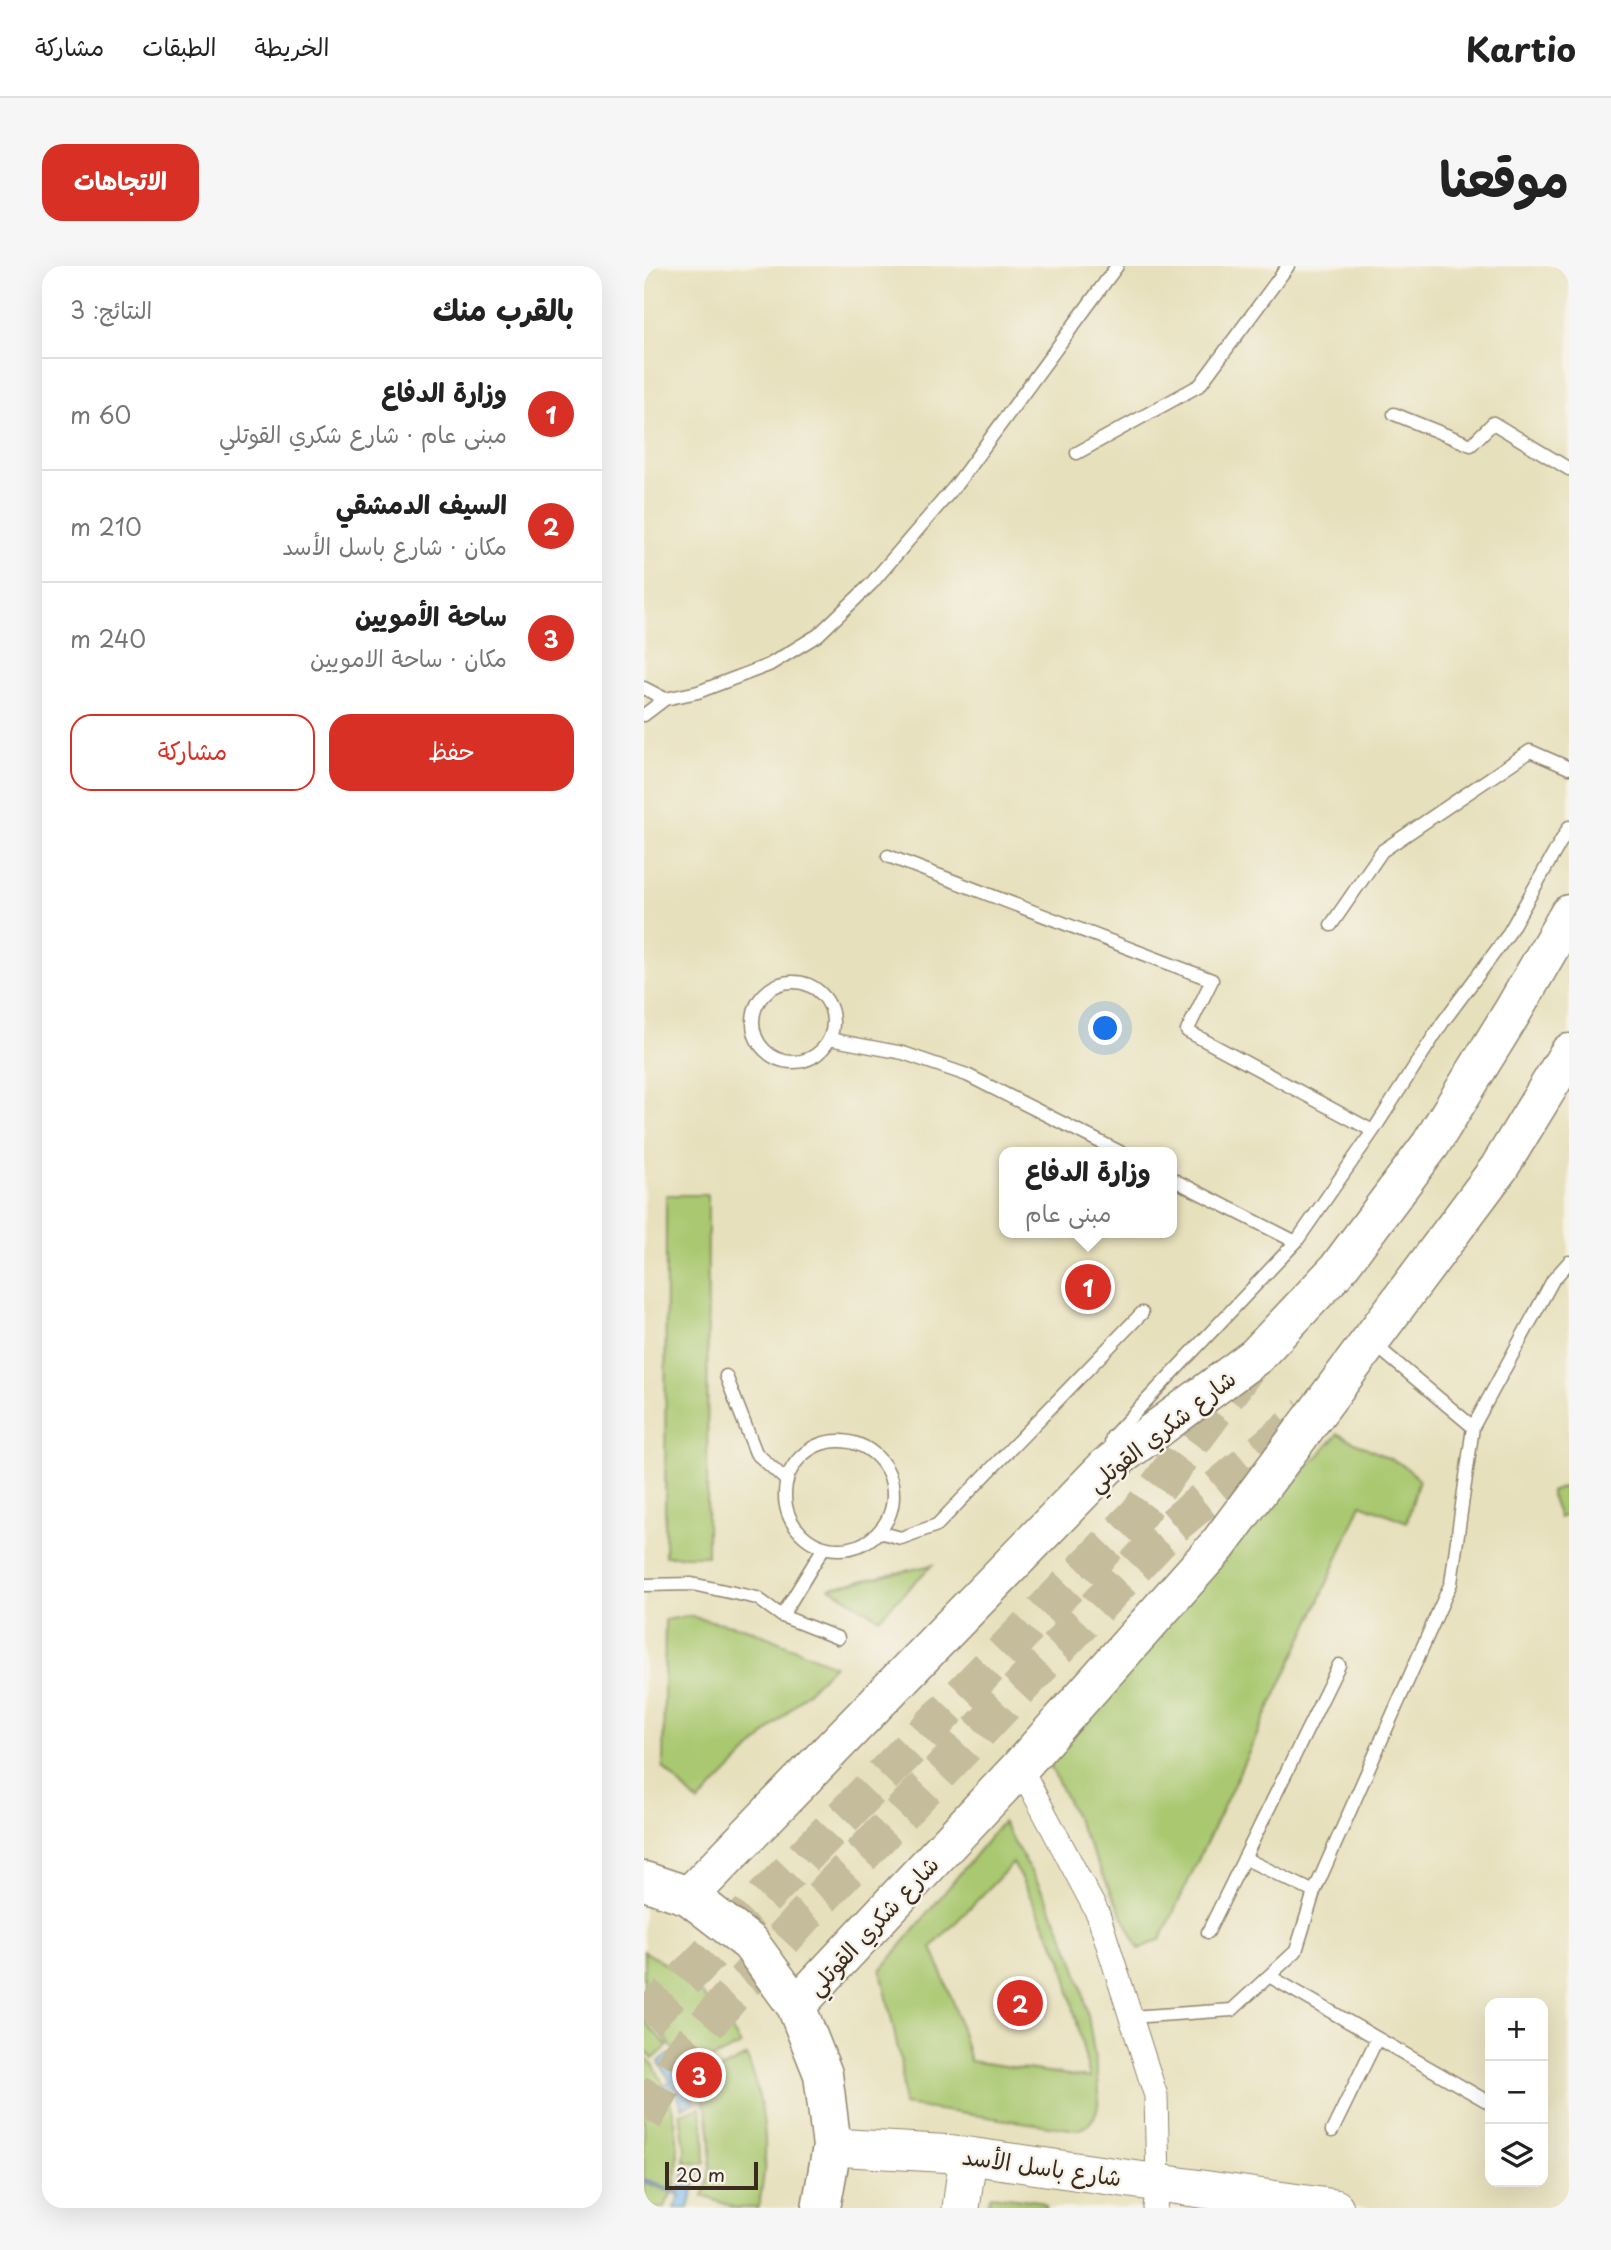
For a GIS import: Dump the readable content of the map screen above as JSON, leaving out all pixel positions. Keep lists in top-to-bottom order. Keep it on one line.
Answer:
{"streets":{"highway":["شارع شكري القوتلي"],"main road":["شارع باسل الأسد"]},"scale_bar":"20 m","page":{"header":"Kartio","nav":["الخريطة","الطبقات","مشاركة"],"title":"موقعنا","buttons":["الاتجاهات",["حفظ","مشاركة"]],"heading":["بالقرب منك","النتائج: 3"],"list":[{"mark":"1","name":"وزارة الدفاع","note":"مبنى عام · شارع شكري القوتلي","value":"60 m"},{"mark":"2","name":"السيف الدمشقي","note":"مكان · شارع باسل الأسد","value":"210 m"},{"mark":"3","name":"ساحة الأمويين","note":"مكان · ساحة الامويين","value":"240 m"}],"popup":["وزارة الدفاع","مبنى عام"],"pins":["1","2","3"],"map_buttons":["+","−"],"scale":"20 m"}}
